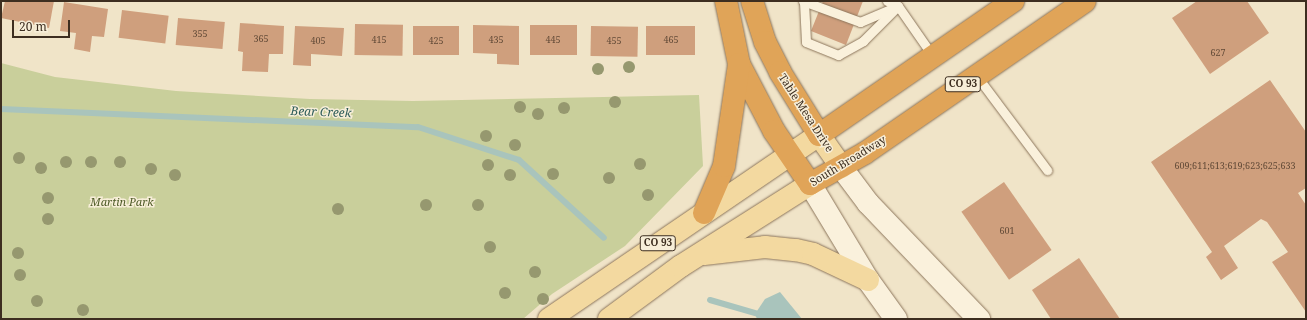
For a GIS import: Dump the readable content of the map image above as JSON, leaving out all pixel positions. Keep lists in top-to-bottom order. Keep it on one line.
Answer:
{"streets":{"highway":["CO 93","Table Mesa Drive","South Broadway"]},"crossings":[["CO 93","Table Mesa Drive"],["Table Mesa Drive","South Broadway"]],"water":["Bear Creek"],"parks":["Martin Park"],"house_numbers":["355","365","415","435","445","465","405","425","455","627","609;611;613;619;623;625;633","601"],"scale_bar":"20 m"}
